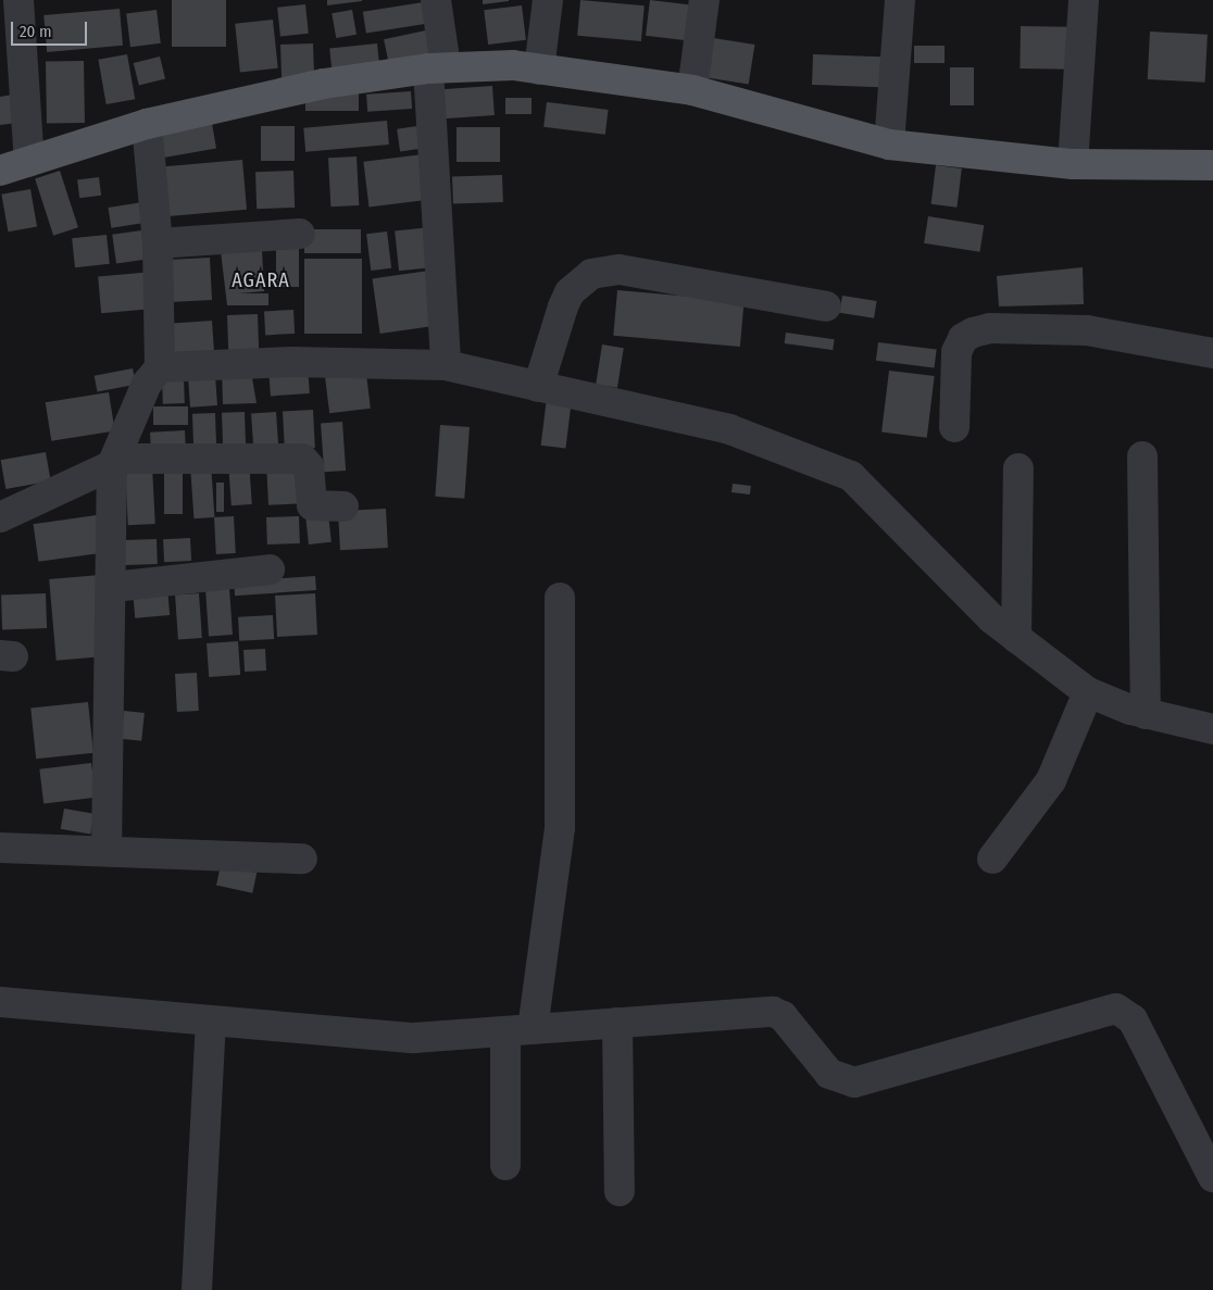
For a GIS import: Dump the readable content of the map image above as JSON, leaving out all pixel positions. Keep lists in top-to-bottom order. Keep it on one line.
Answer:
{"districts":["AGARA"],"scale_bar":"20 m"}
